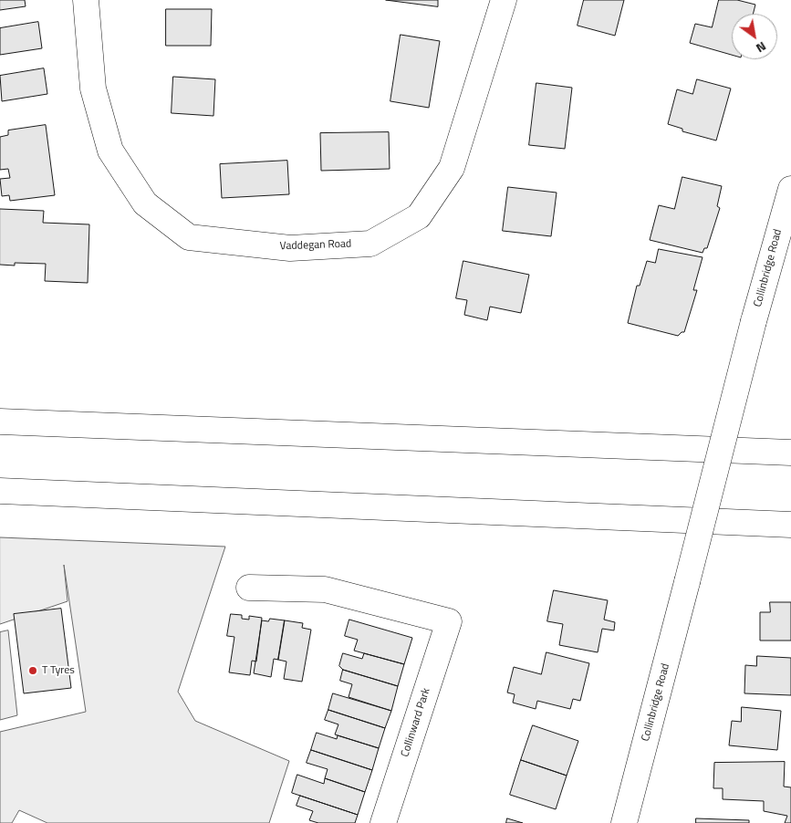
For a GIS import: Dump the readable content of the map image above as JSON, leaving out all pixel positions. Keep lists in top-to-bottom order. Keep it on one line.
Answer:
{"streets":{"main road":["Vaddegan Road","Collinbridge Road","Collinward Park"]},"places":["T Tyres"],"north":"bottom right"}
